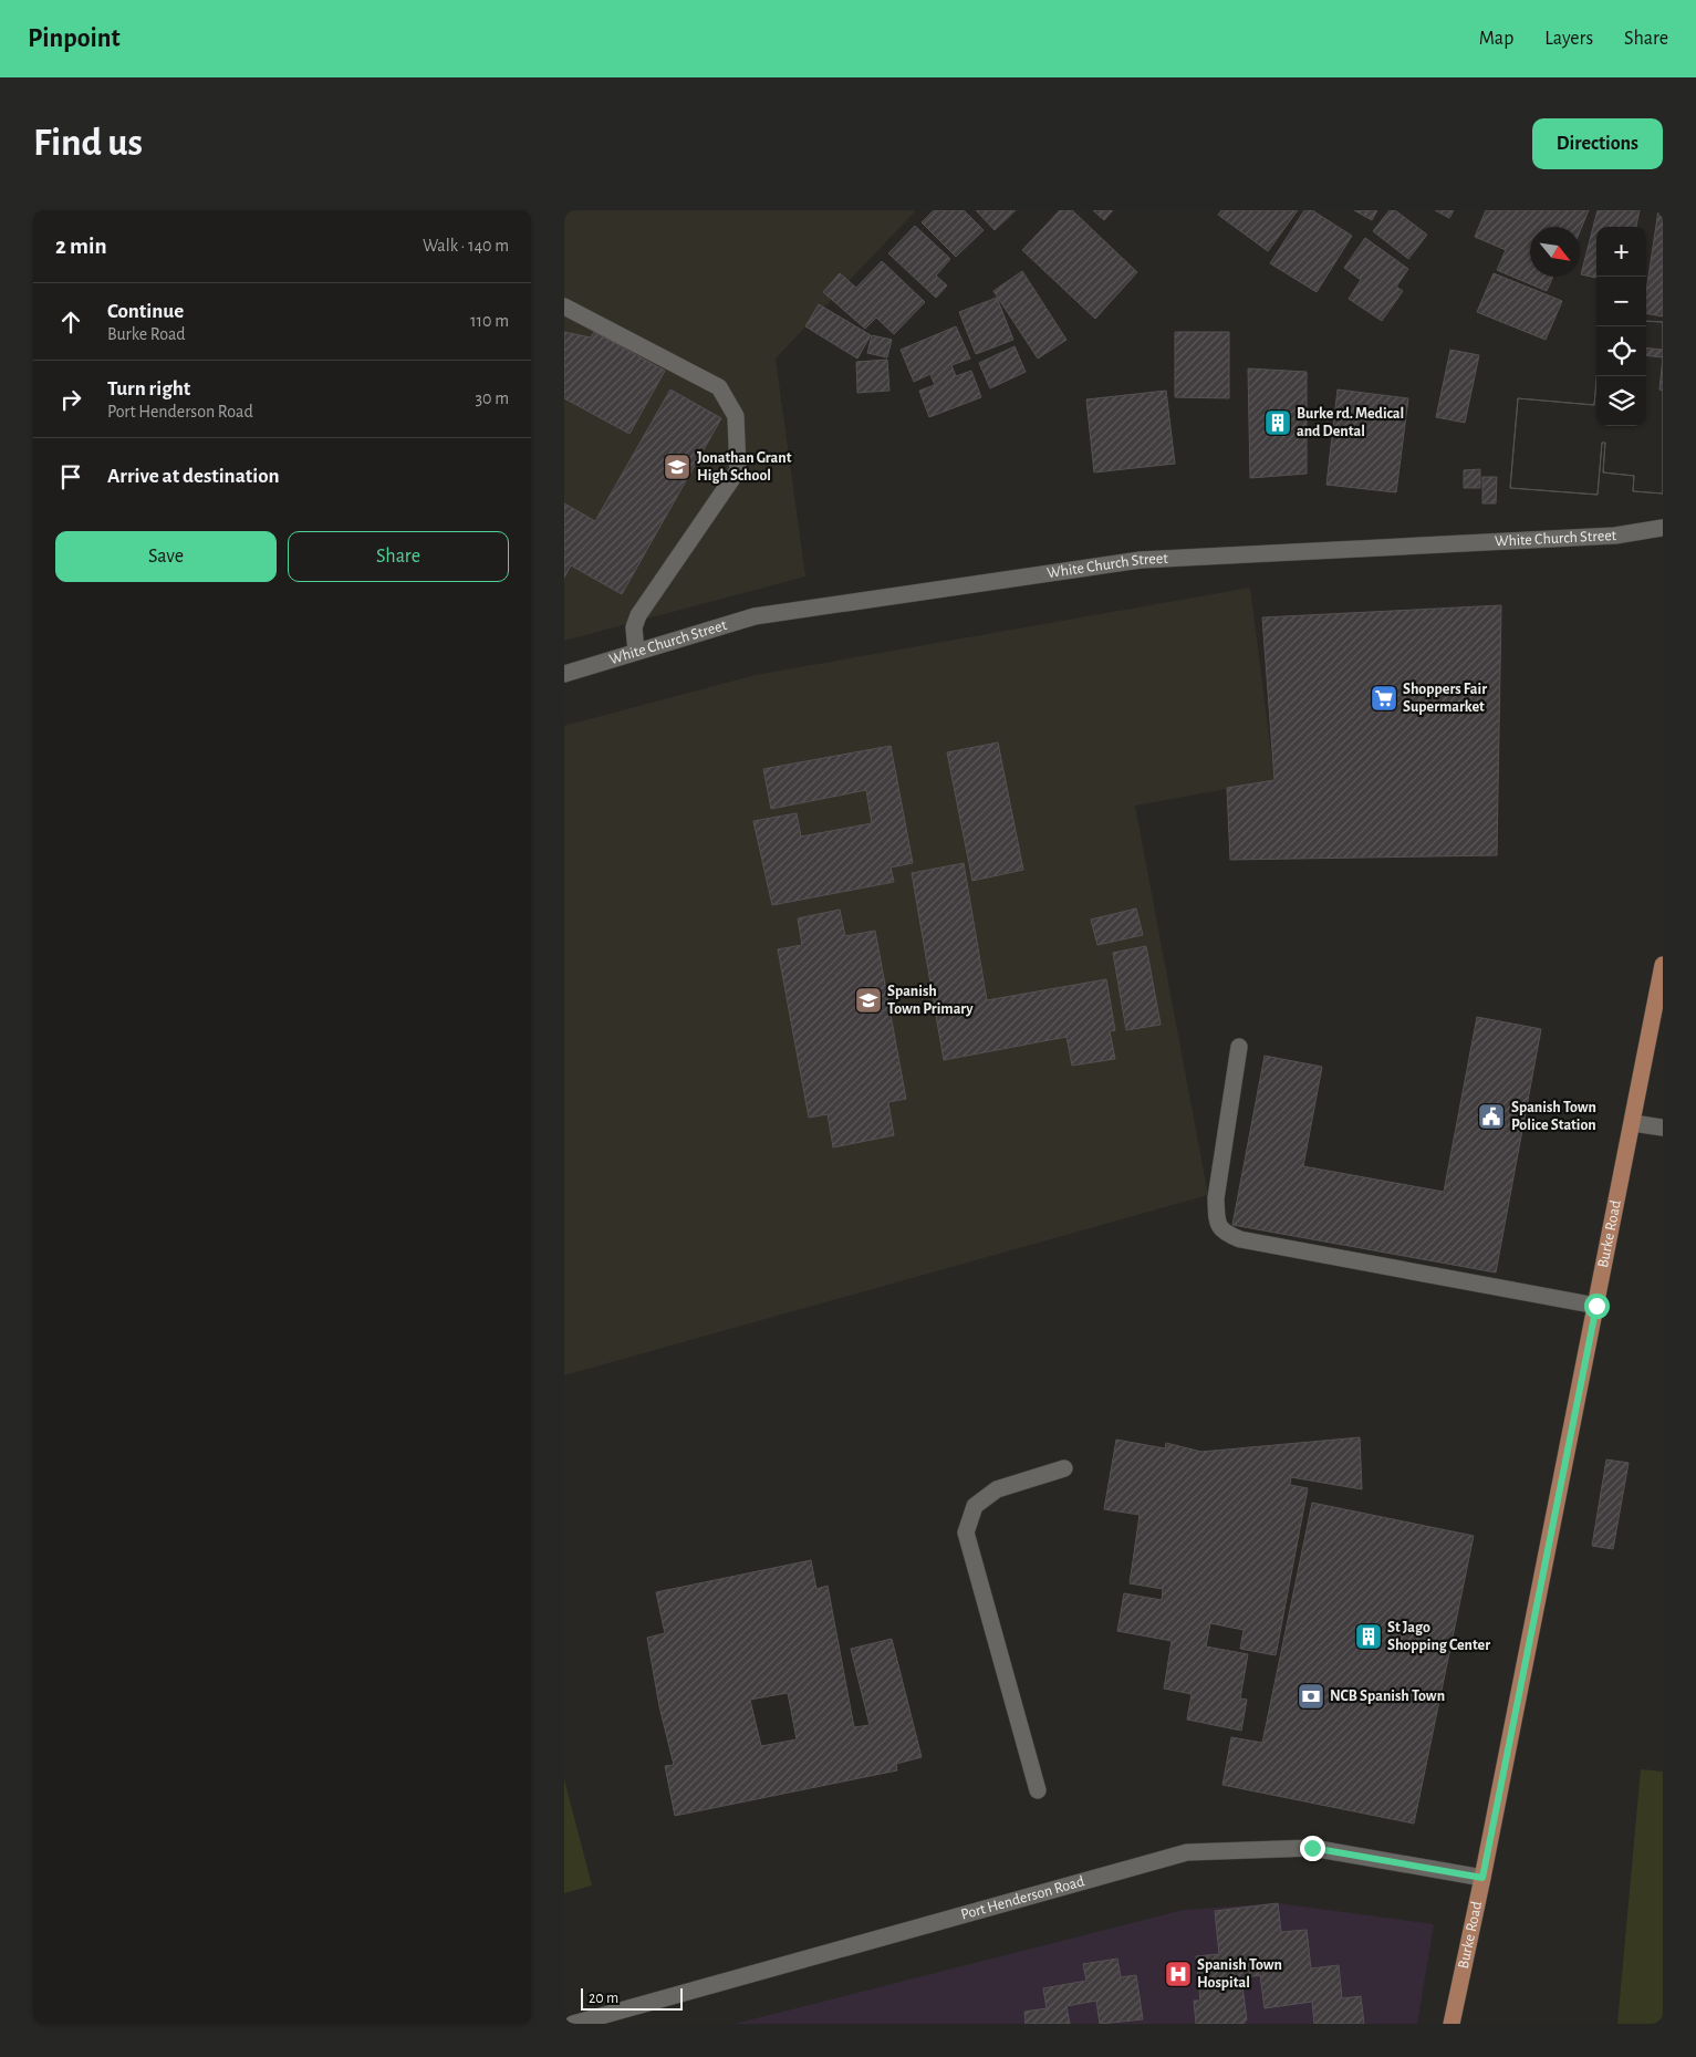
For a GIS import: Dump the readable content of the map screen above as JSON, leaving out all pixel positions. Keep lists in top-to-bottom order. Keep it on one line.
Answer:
{"streets":{"main road":["Burke Road"],"street":["White Church Street","Port Henderson Road"]},"crossings":[["Burke Road","Port Henderson Road"]],"places":{"building":["Burke rd. Medical and Dental","St Jago Shopping Center"],"school or university":["Jonathan Grant High School","Spanish Town Primary"],"supermarket":["Shoppers Fair Supermarket"],"public building":["Spanish Town Police Station"],"bank":["NCB Spanish Town"],"hospital":["Spanish Town Hospital"]},"scale_bar":"20 m","north":"bottom right","page":{"header":"Pinpoint","nav":["Map","Layers","Share"],"buttons":["Directions",["Save","Share"]],"title":"Find us","heading":["2 min","Walk · 140 m"],"map_buttons":["+","−"],"list":[["Continue","Burke Road","110 m"],["Turn right","Port Henderson Road","30 m"],"Arrive at destination"],"scale":"20 m"}}
